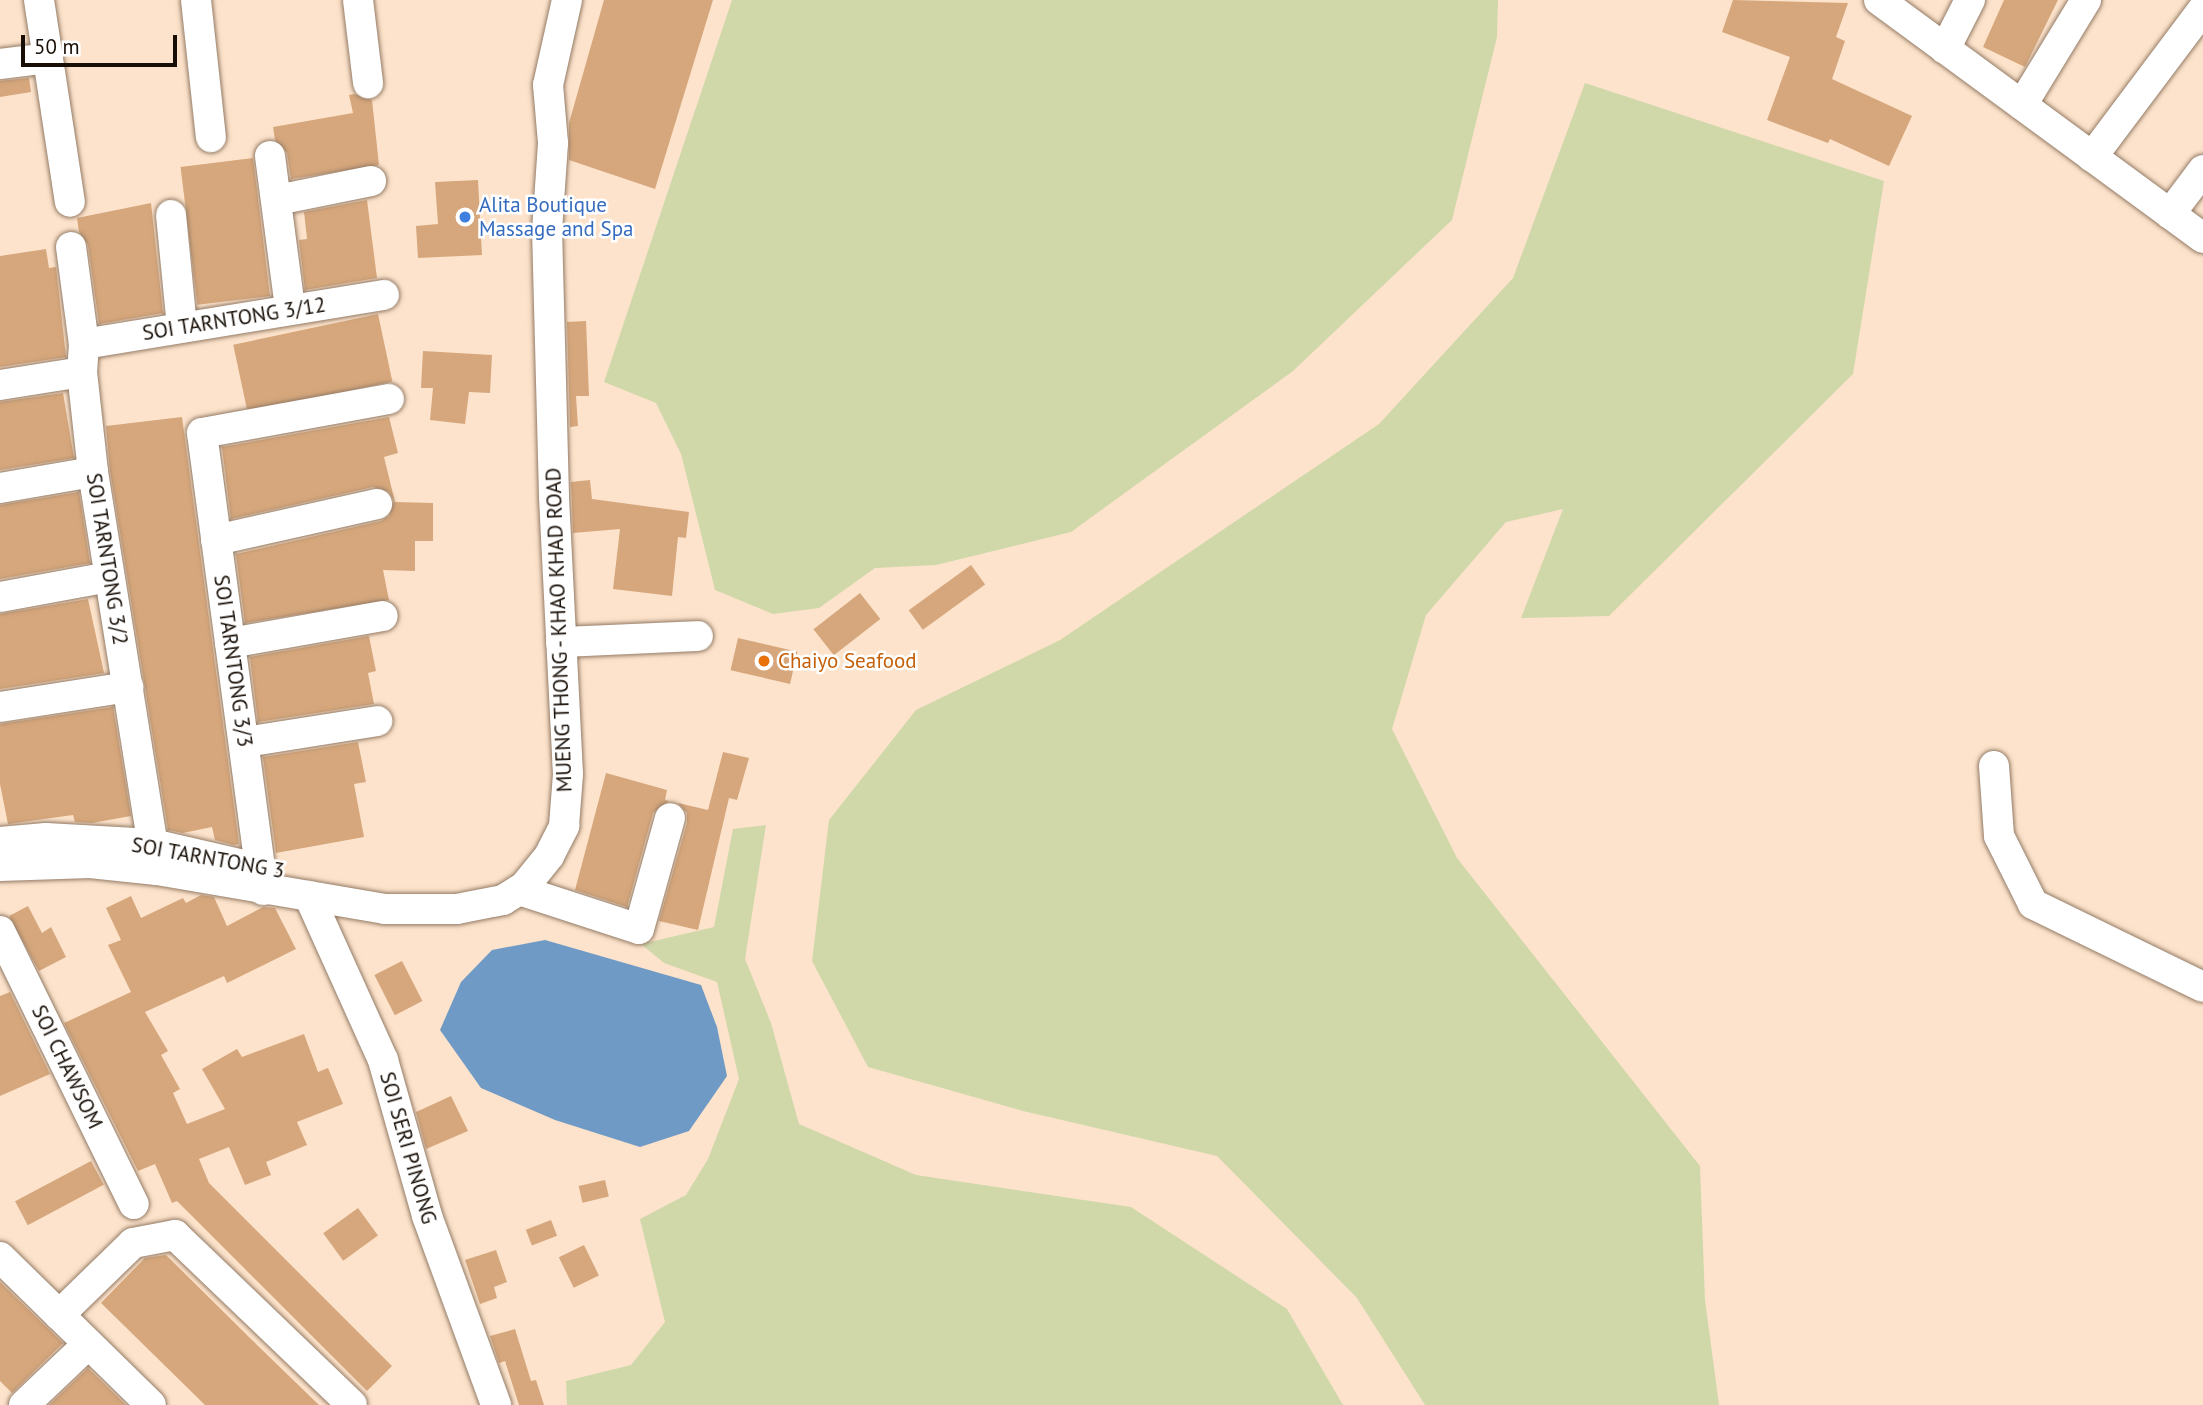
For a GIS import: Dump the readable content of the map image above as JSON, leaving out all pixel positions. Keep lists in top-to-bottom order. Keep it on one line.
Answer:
{"streets":{"street":["SOI TARNTONG 3/12","SOI TARNTONG 3/2","MUENG THONG - KHAO KHAD ROAD","SOI TARNTONG 3/3","SOI TARNTONG 3","SOI CHAWSOM","SOI SERI PINONG"]},"crossings":[["SOI TARNTONG 3/12","SOI TARNTONG 3/2"],["SOI TARNTONG 3/2","MUENG THONG - KHAO KHAD ROAD"],["MUENG THONG - KHAO KHAD ROAD","SOI TARNTONG 3/3"],["MUENG THONG - KHAO KHAD ROAD","SOI TARNTONG 3"],["MUENG THONG - KHAO KHAD ROAD","SOI SERI PINONG"],["SOI TARNTONG 3/3","SOI TARNTONG 3"]],"places":["Alita Boutique Massage and Spa","Chaiyo Seafood"],"scale_bar":"50 m"}
